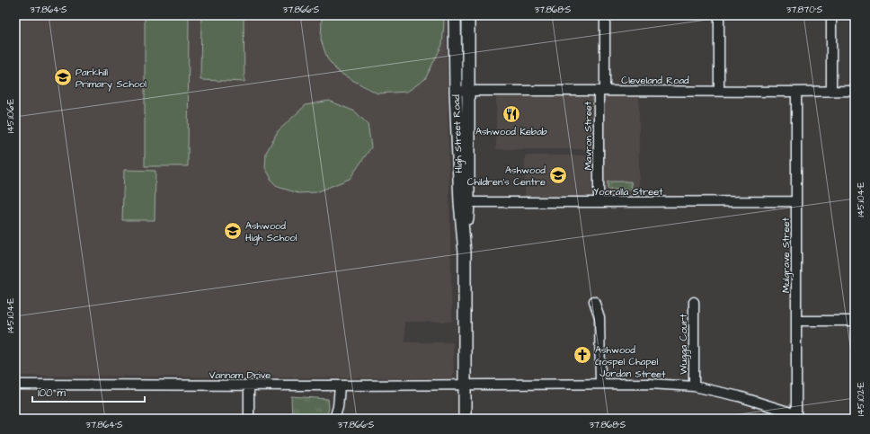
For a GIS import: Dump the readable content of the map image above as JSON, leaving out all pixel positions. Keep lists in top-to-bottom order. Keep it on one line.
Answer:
{"streets":{"main road":["High Street Road"],"street":["Cleveland Road","Mavron Street","Yooralla Street","Mulgrave Street","Wugga Court","Jordan Street","Vannam Drive"]},"crossings":[["Cleveland Road","High Street Road"],["Cleveland Road","Mavron Street"],["Cleveland Road","Mulgrave Street"],["High Street Road","Yooralla Street"],["High Street Road","Jordan Street"],["High Street Road","Vannam Drive"],["Mavron Street","Yooralla Street"],["Yooralla Street","Mulgrave Street"],["Mulgrave Street","Jordan Street"],["Wugga Court","Jordan Street"],["Jordan Street","Vannam Drive"]],"places":{"school or university":["Parkhill Primary School","Ashwood Children's Centre","Ashwood High School"],"restaurant":["Ashwood Kebab"],"church":["Ashwood Gospel Chapel"]},"scale_bar":"100 m","coordinates":["37.864°S","37.866°S","37.868°S","37.870°S","145.106°E","145.104°E","145.102°E"]}
